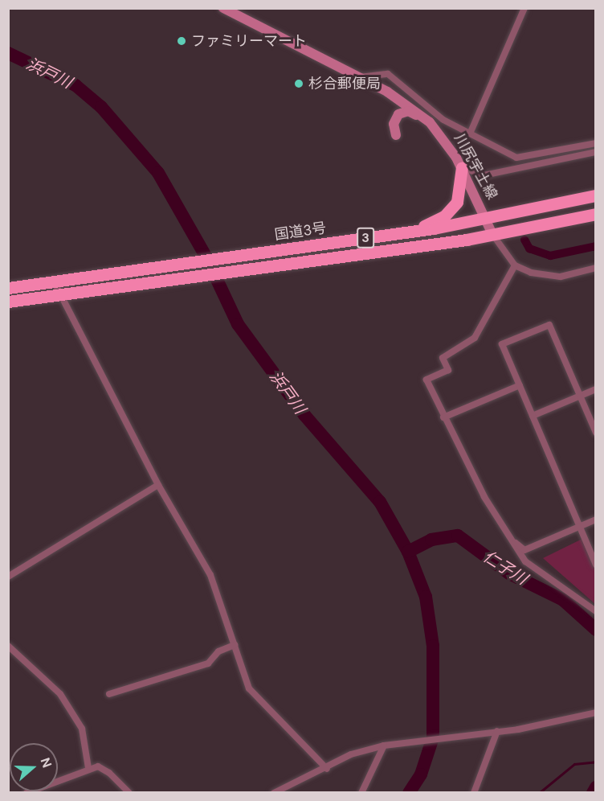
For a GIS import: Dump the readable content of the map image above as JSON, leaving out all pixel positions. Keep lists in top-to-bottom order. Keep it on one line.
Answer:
{"streets":{"highway":["国道3号","3"],"main road":["川尻宇土線"]},"crossings":[["川尻宇土線","国道3号"],["川尻宇土線","3"]],"water":["浜戸川","仁子川"],"places":["ファミリーマート","杉合郵便局"],"north":"right"}
